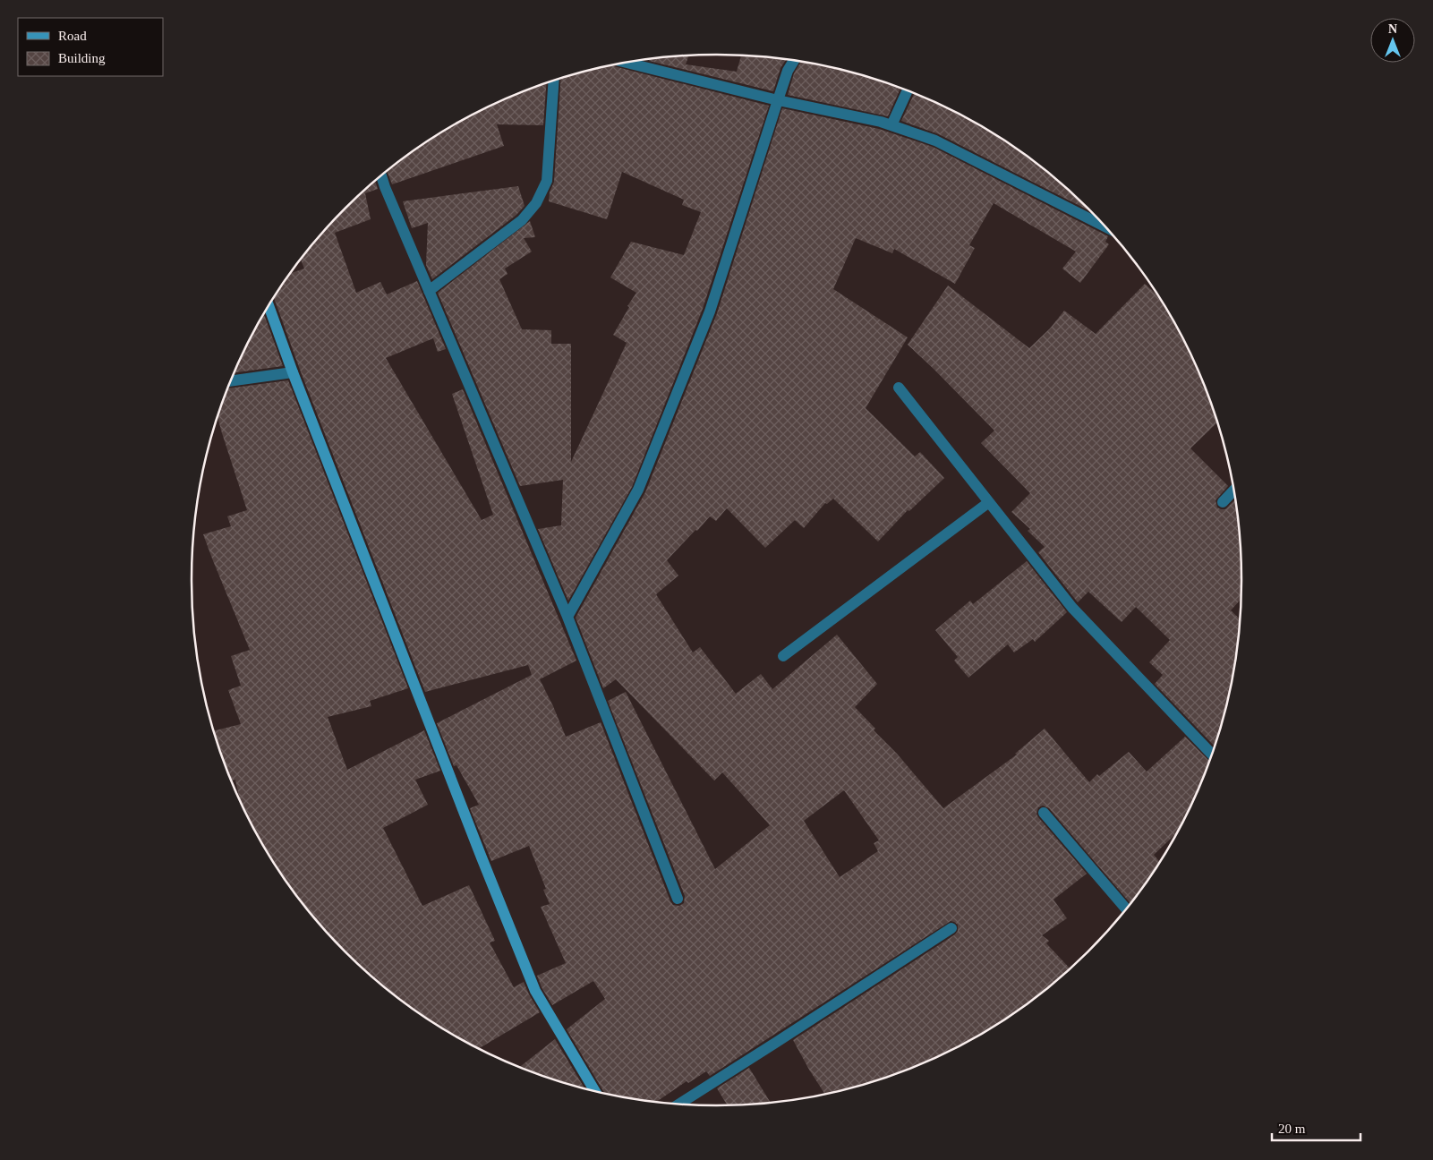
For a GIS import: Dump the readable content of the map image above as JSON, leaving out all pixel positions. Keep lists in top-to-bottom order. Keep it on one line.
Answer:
{"legend":["Road","Building"],"scale_bar":"20 m","north":"top"}
